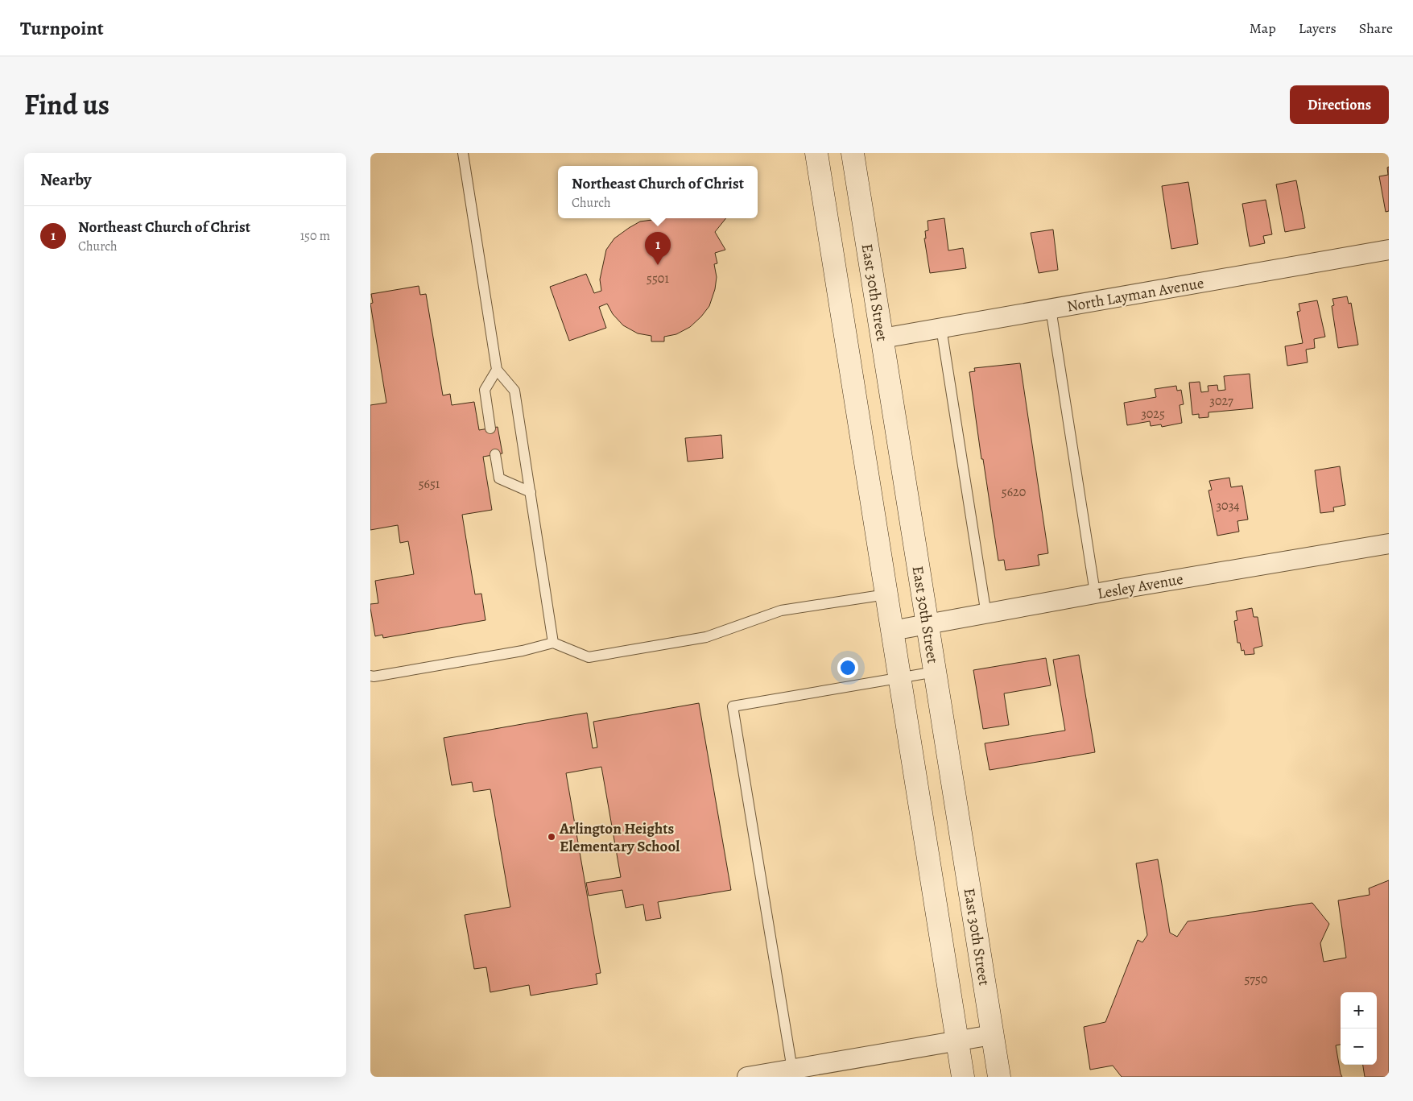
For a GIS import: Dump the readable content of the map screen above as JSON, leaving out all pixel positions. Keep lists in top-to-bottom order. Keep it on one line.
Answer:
{"streets":{"main road":["East 30th Street"],"street":["North Layman Avenue","Lesley Avenue"]},"crossings":[["East 30th Street","North Layman Avenue"],["East 30th Street","Lesley Avenue"]],"places":["Arlington Heights Elementary School"],"house_numbers":["5501","3027","3025","5651","5620","3034","5750"],"page":{"header":"Turnpoint","nav":["Map","Layers","Share"],"title":"Find us","buttons":"Directions","heading":"Nearby","popup":["Northeast Church of Christ","Church"],"list":[{"mark":"1","name":"Northeast Church of Christ","note":"Church","value":"150 m"}],"pins":"1","map_buttons":["+","−"]}}
